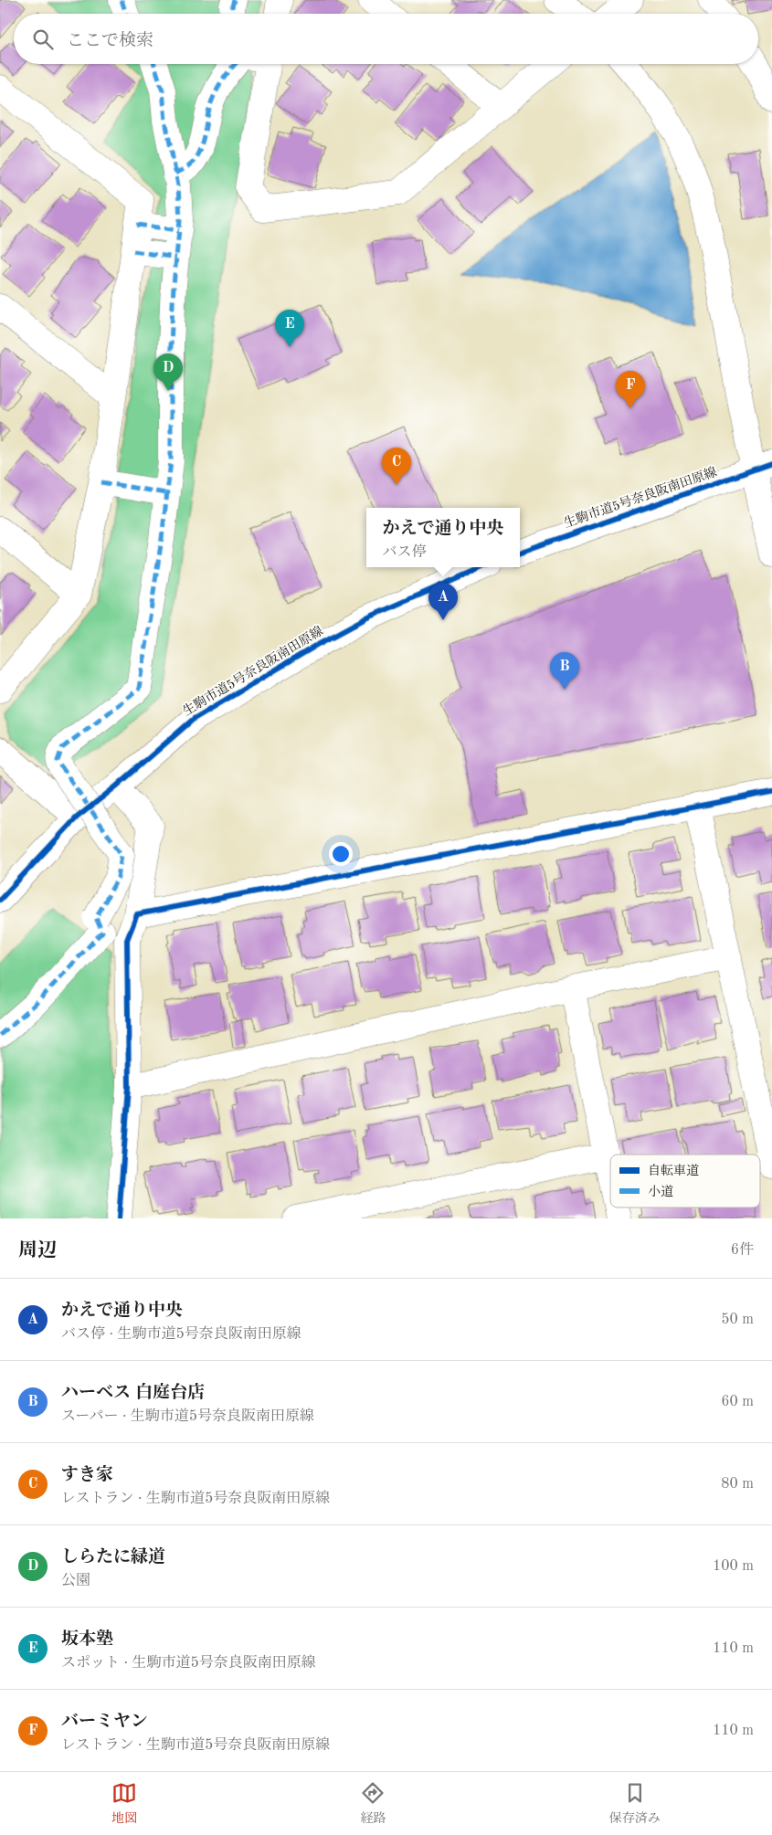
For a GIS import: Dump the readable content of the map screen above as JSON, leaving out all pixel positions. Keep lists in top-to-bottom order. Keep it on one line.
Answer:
{"streets":{"street":["生駒市道5号奈良阪南田原線"]},"legend":["自転車道","小道"],"page":{"search":"ここで検索","pins":["E","D","F","C","A","B"],"popup":["かえで通り中央","バス停"],"heading":["周辺","6件"],"list":[{"mark":"A","name":"かえで通り中央","note":"バス停 · 生駒市道5号奈良阪南田原線","value":"50 m"},{"mark":"B","name":"ハーベス 白庭台店","note":"スーパー · 生駒市道5号奈良阪南田原線","value":"60 m"},{"mark":"C","name":"すき家","note":"レストラン · 生駒市道5号奈良阪南田原線","value":"80 m"},{"mark":"D","name":"しらたに緑道","note":"公園","value":"100 m"},{"mark":"E","name":"坂本塾","note":"スポット · 生駒市道5号奈良阪南田原線","value":"110 m"},{"mark":"F","name":"バーミヤン","note":"レストラン · 生駒市道5号奈良阪南田原線","value":"110 m"}],"nav":["地図","経路","保存済み"]}}
